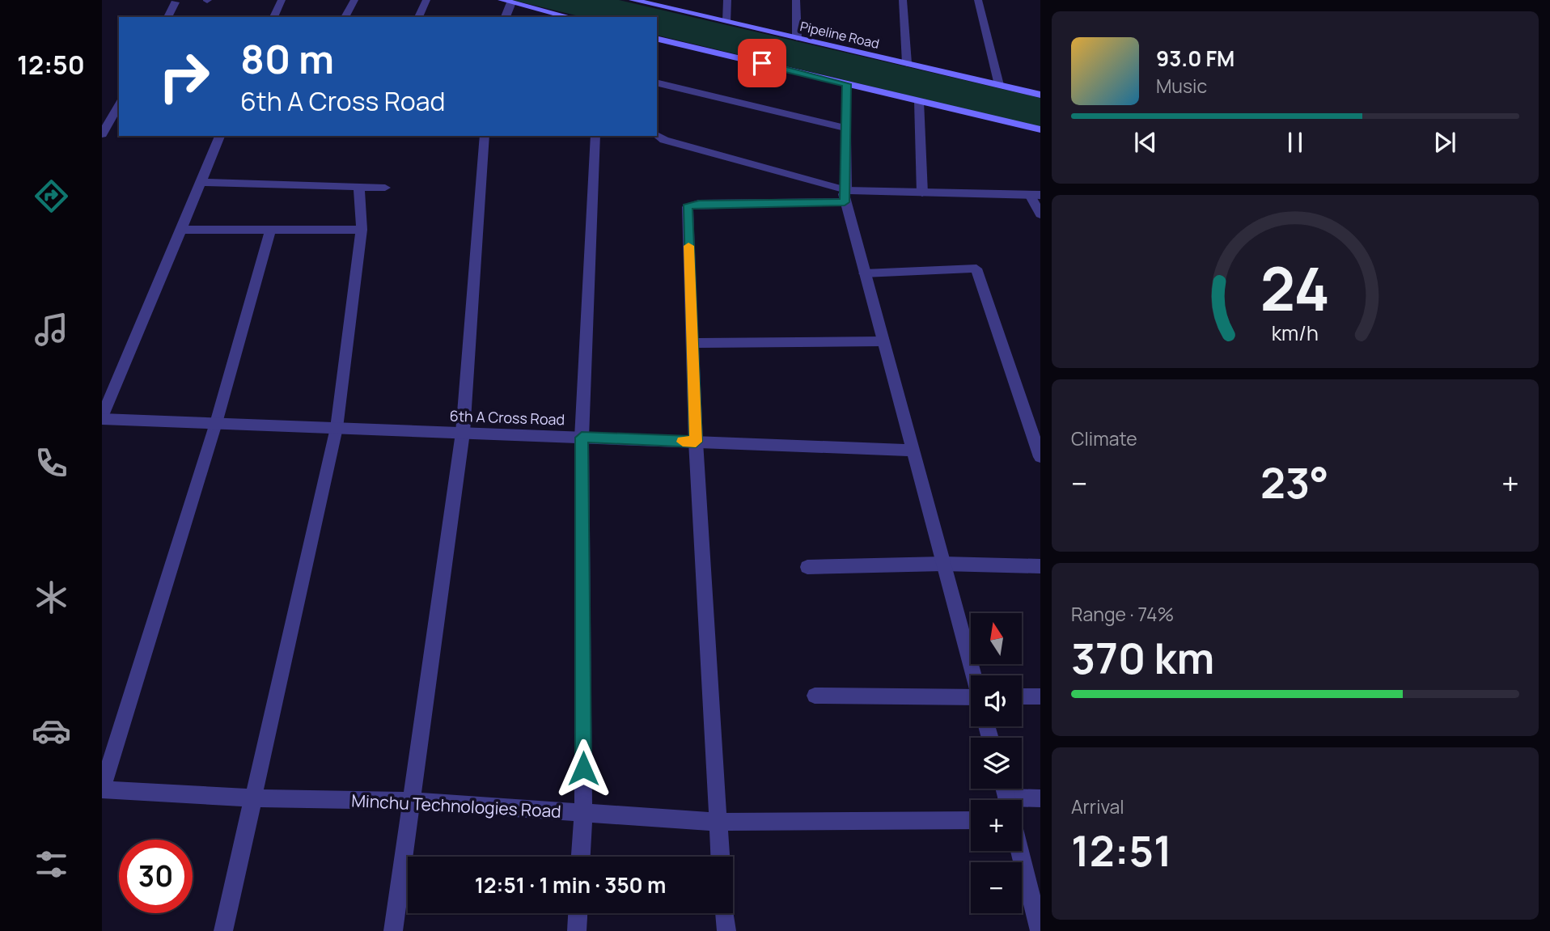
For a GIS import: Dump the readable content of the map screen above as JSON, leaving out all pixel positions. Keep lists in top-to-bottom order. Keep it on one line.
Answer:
{"streets":{"main road":["Pipeline Road"],"street":["6th A Cross Road","Minchu Technologies Road"]},"north":"top","page":{"tabs":"12:50","turn":["80 m","6th A Cross Road"],"song":["93.0 FM","Music"],"tile":["Climate",["Range · 74%","370 km"],["Arrival","12:51"]],"heat":["−","23°","+"],"map_buttons":["+","−"],"limit":"30","trip":"12:51 · 1 min · 350 m","gauge":["24","km/h"]}}
